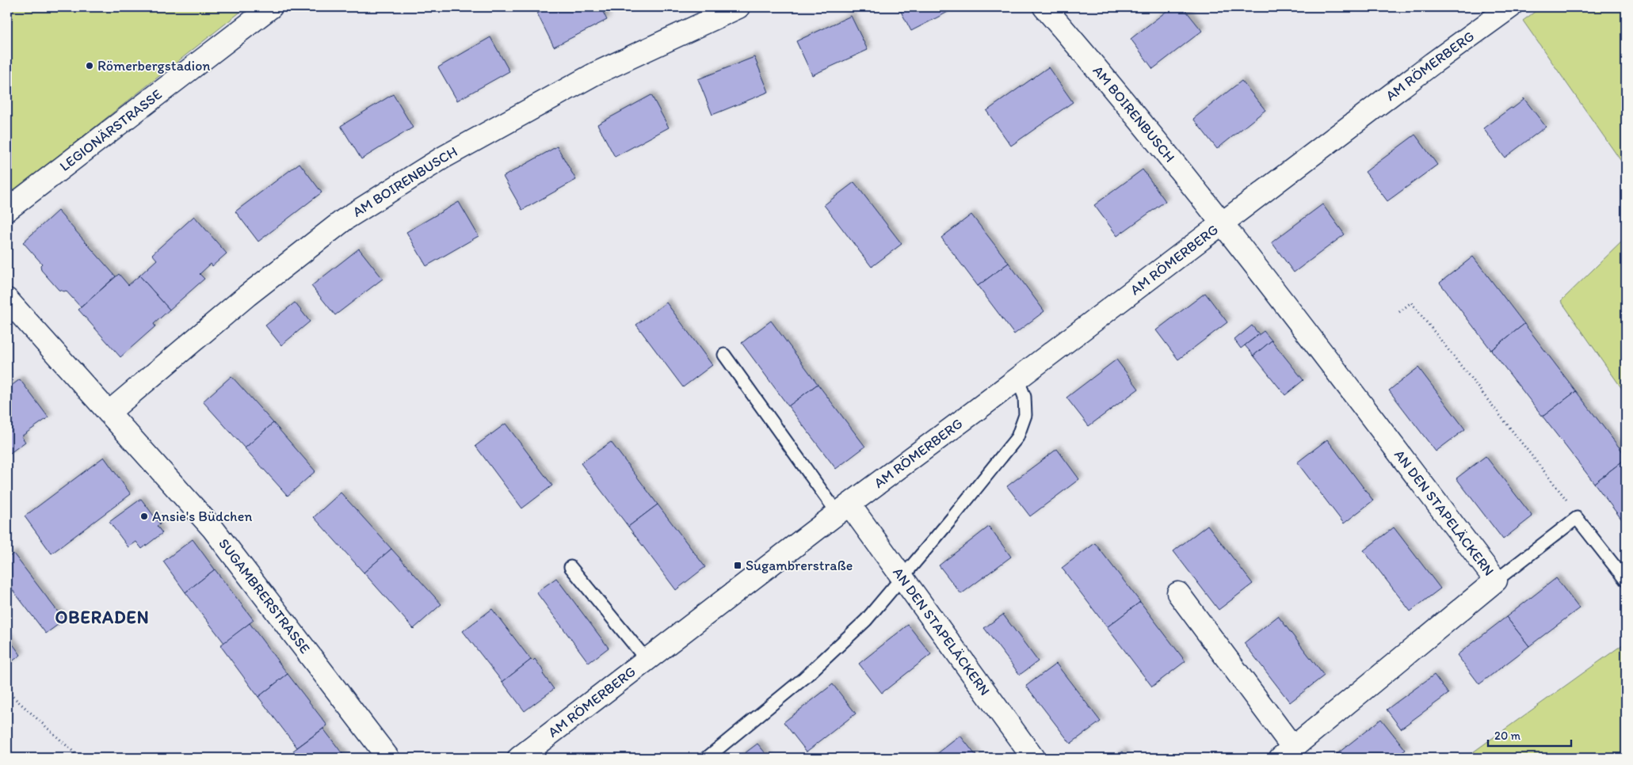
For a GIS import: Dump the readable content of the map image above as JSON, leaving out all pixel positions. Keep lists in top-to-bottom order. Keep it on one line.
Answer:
{"streets":{"street":["AM RÖMERBERG","AM BOIRENBUSCH","LEGIONÄRSTRASSE","AN DEN STAPELÄCKERN","SUGAMBRERSTRASSE"]},"crossings":[["AM RÖMERBERG","AM BOIRENBUSCH"],["AM RÖMERBERG","AN DEN STAPELÄCKERN"],["AM BOIRENBUSCH","AN DEN STAPELÄCKERN"],["AM BOIRENBUSCH","SUGAMBRERSTRASSE"]],"districts":["OBERADEN"],"places":{"other":["Römerbergstadion","Ansie's Büdchen"],"transit":["Sugambrerstraße"]},"scale_bar":"20 m"}
